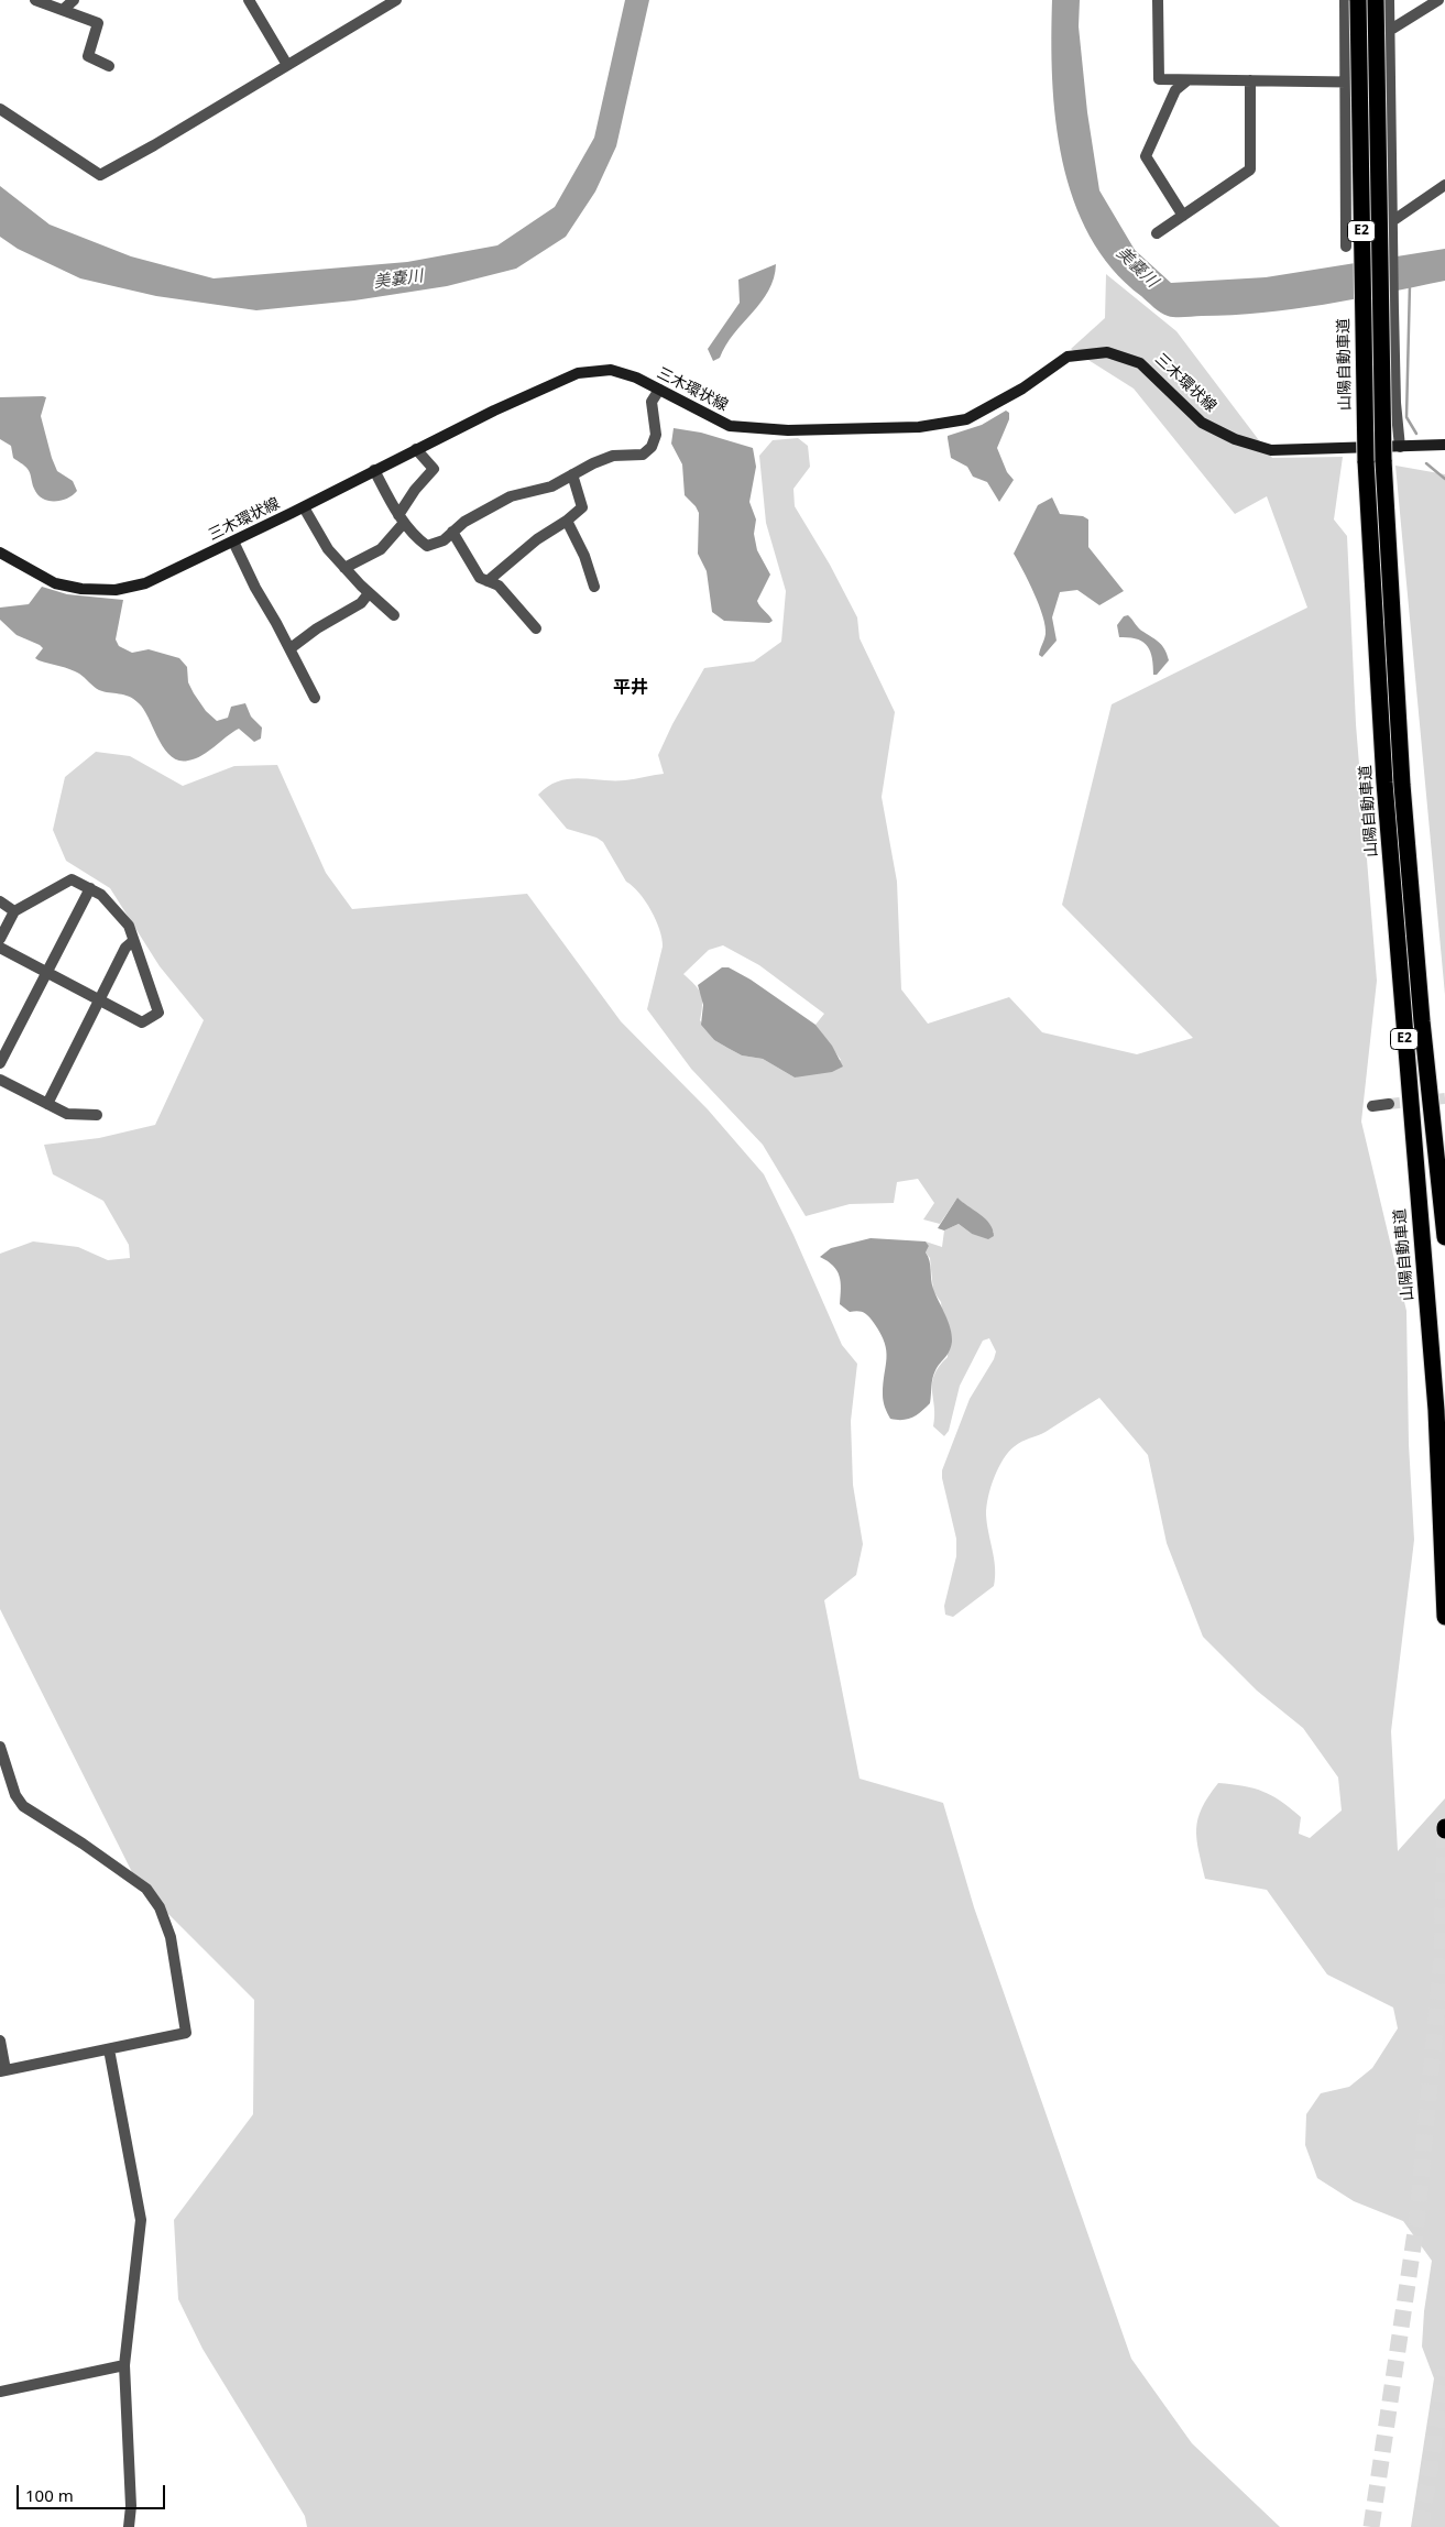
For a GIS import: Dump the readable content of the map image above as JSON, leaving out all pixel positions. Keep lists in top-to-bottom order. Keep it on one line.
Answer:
{"streets":{"highway":["E2","山陽自動車道"],"main road":["三木環状線"]},"districts":["平井"],"water":["美嚢川"],"scale_bar":"100 m"}
